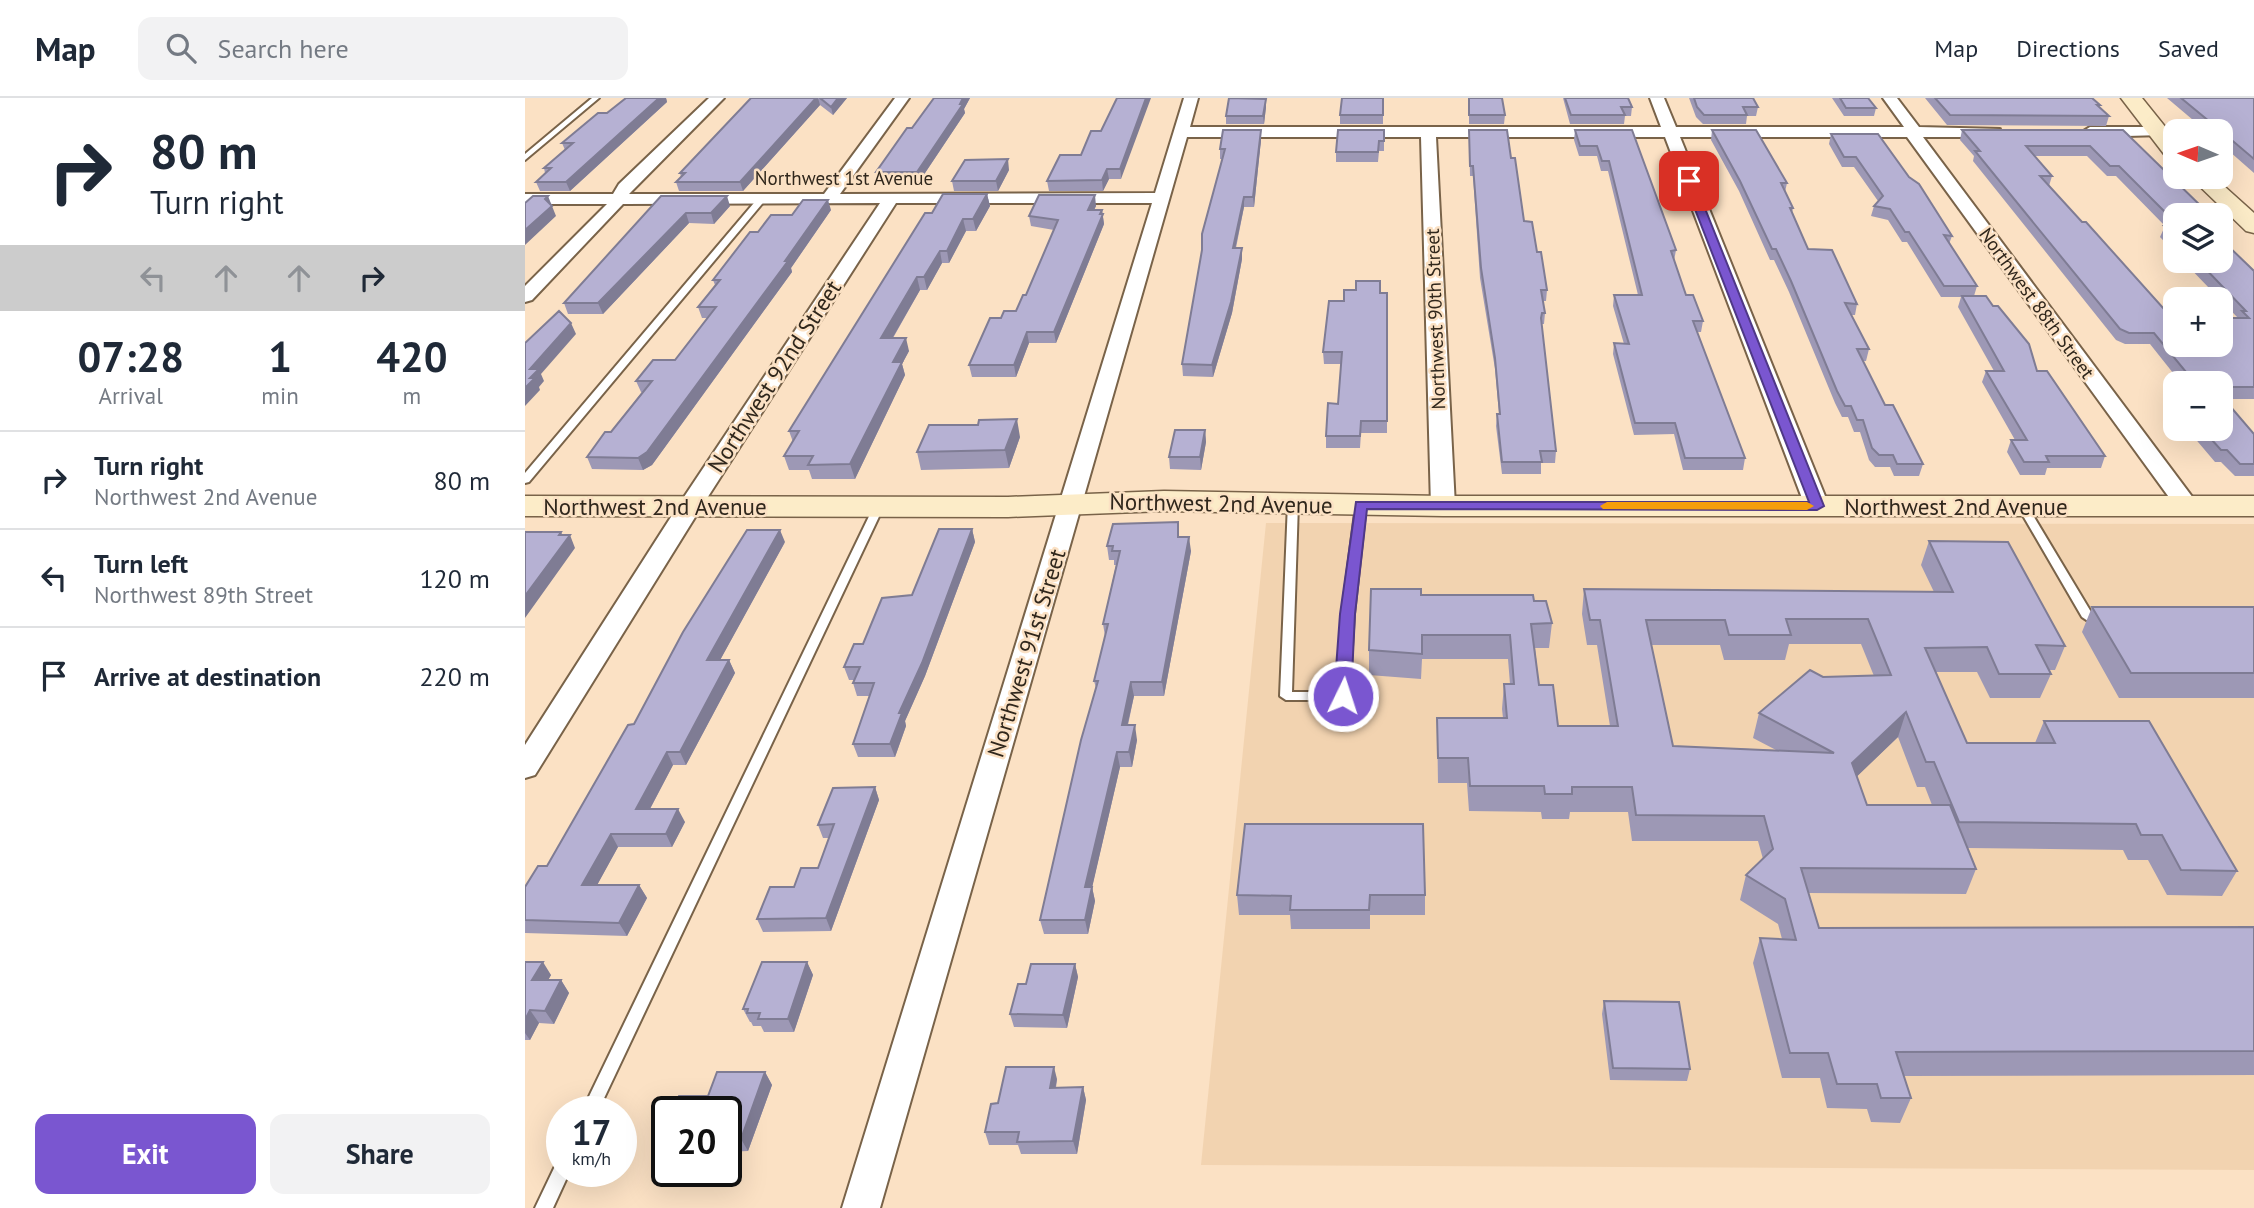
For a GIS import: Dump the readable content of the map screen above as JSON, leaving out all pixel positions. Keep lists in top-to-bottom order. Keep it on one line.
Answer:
{"streets":{"street":["Northwest 1st Avenue","Northwest 88th Street","Northwest 90th Street","Northwest 92nd Street","Northwest 2nd Avenue","Northwest 91st Street"]},"crossings":[["Northwest 1st Avenue","Northwest 92nd Street"],["Northwest 1st Avenue","Northwest 91st Street"],["Northwest 88th Street","Northwest 2nd Avenue"],["Northwest 90th Street","Northwest 2nd Avenue"],["Northwest 92nd Street","Northwest 2nd Avenue"],["Northwest 2nd Avenue","Northwest 91st Street"]],"north":"left","page":{"header":"Map","search":"Search here","nav":["Map","Directions","Saved"],"turn":["80 m","Turn right"],"map_buttons":["+","−"],"eta":["07:28","Arrival","1","min","420","m"],"list":[{"name":"Turn right","note":"Northwest 2nd Avenue","value":"80 m"},{"name":"Turn left","note":"Northwest 89th Street","value":"120 m"},{"name":"Arrive at destination","value":"220 m"}],"speed":"17 km/h","limit":"20","buttons":["Exit","Share"]}}
